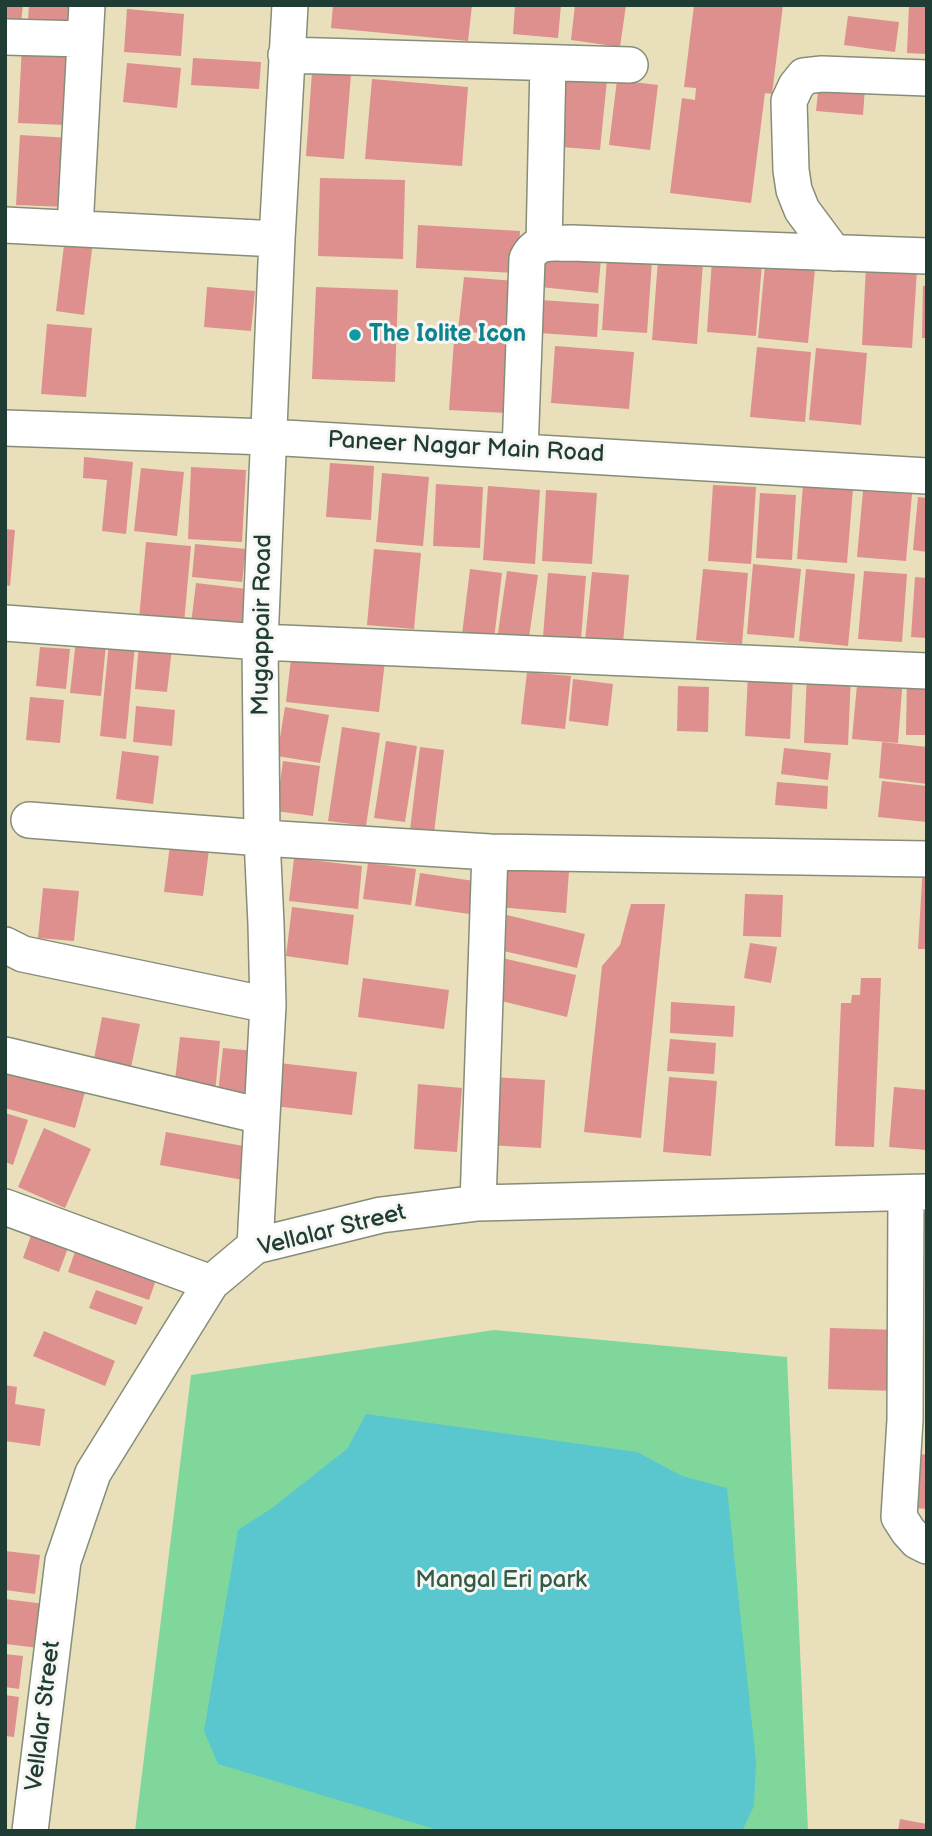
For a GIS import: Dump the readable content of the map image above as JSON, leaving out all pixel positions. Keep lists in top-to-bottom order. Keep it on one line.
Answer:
{"streets":{"street":["Paneer Nagar Main Road","Mugappair Road","Vellalar Street"]},"crossings":[["Paneer Nagar Main Road","Mugappair Road"],["Mugappair Road","Vellalar Street"]],"parks":["Mangal Eri park"],"places":["The Iolite Icon"]}
